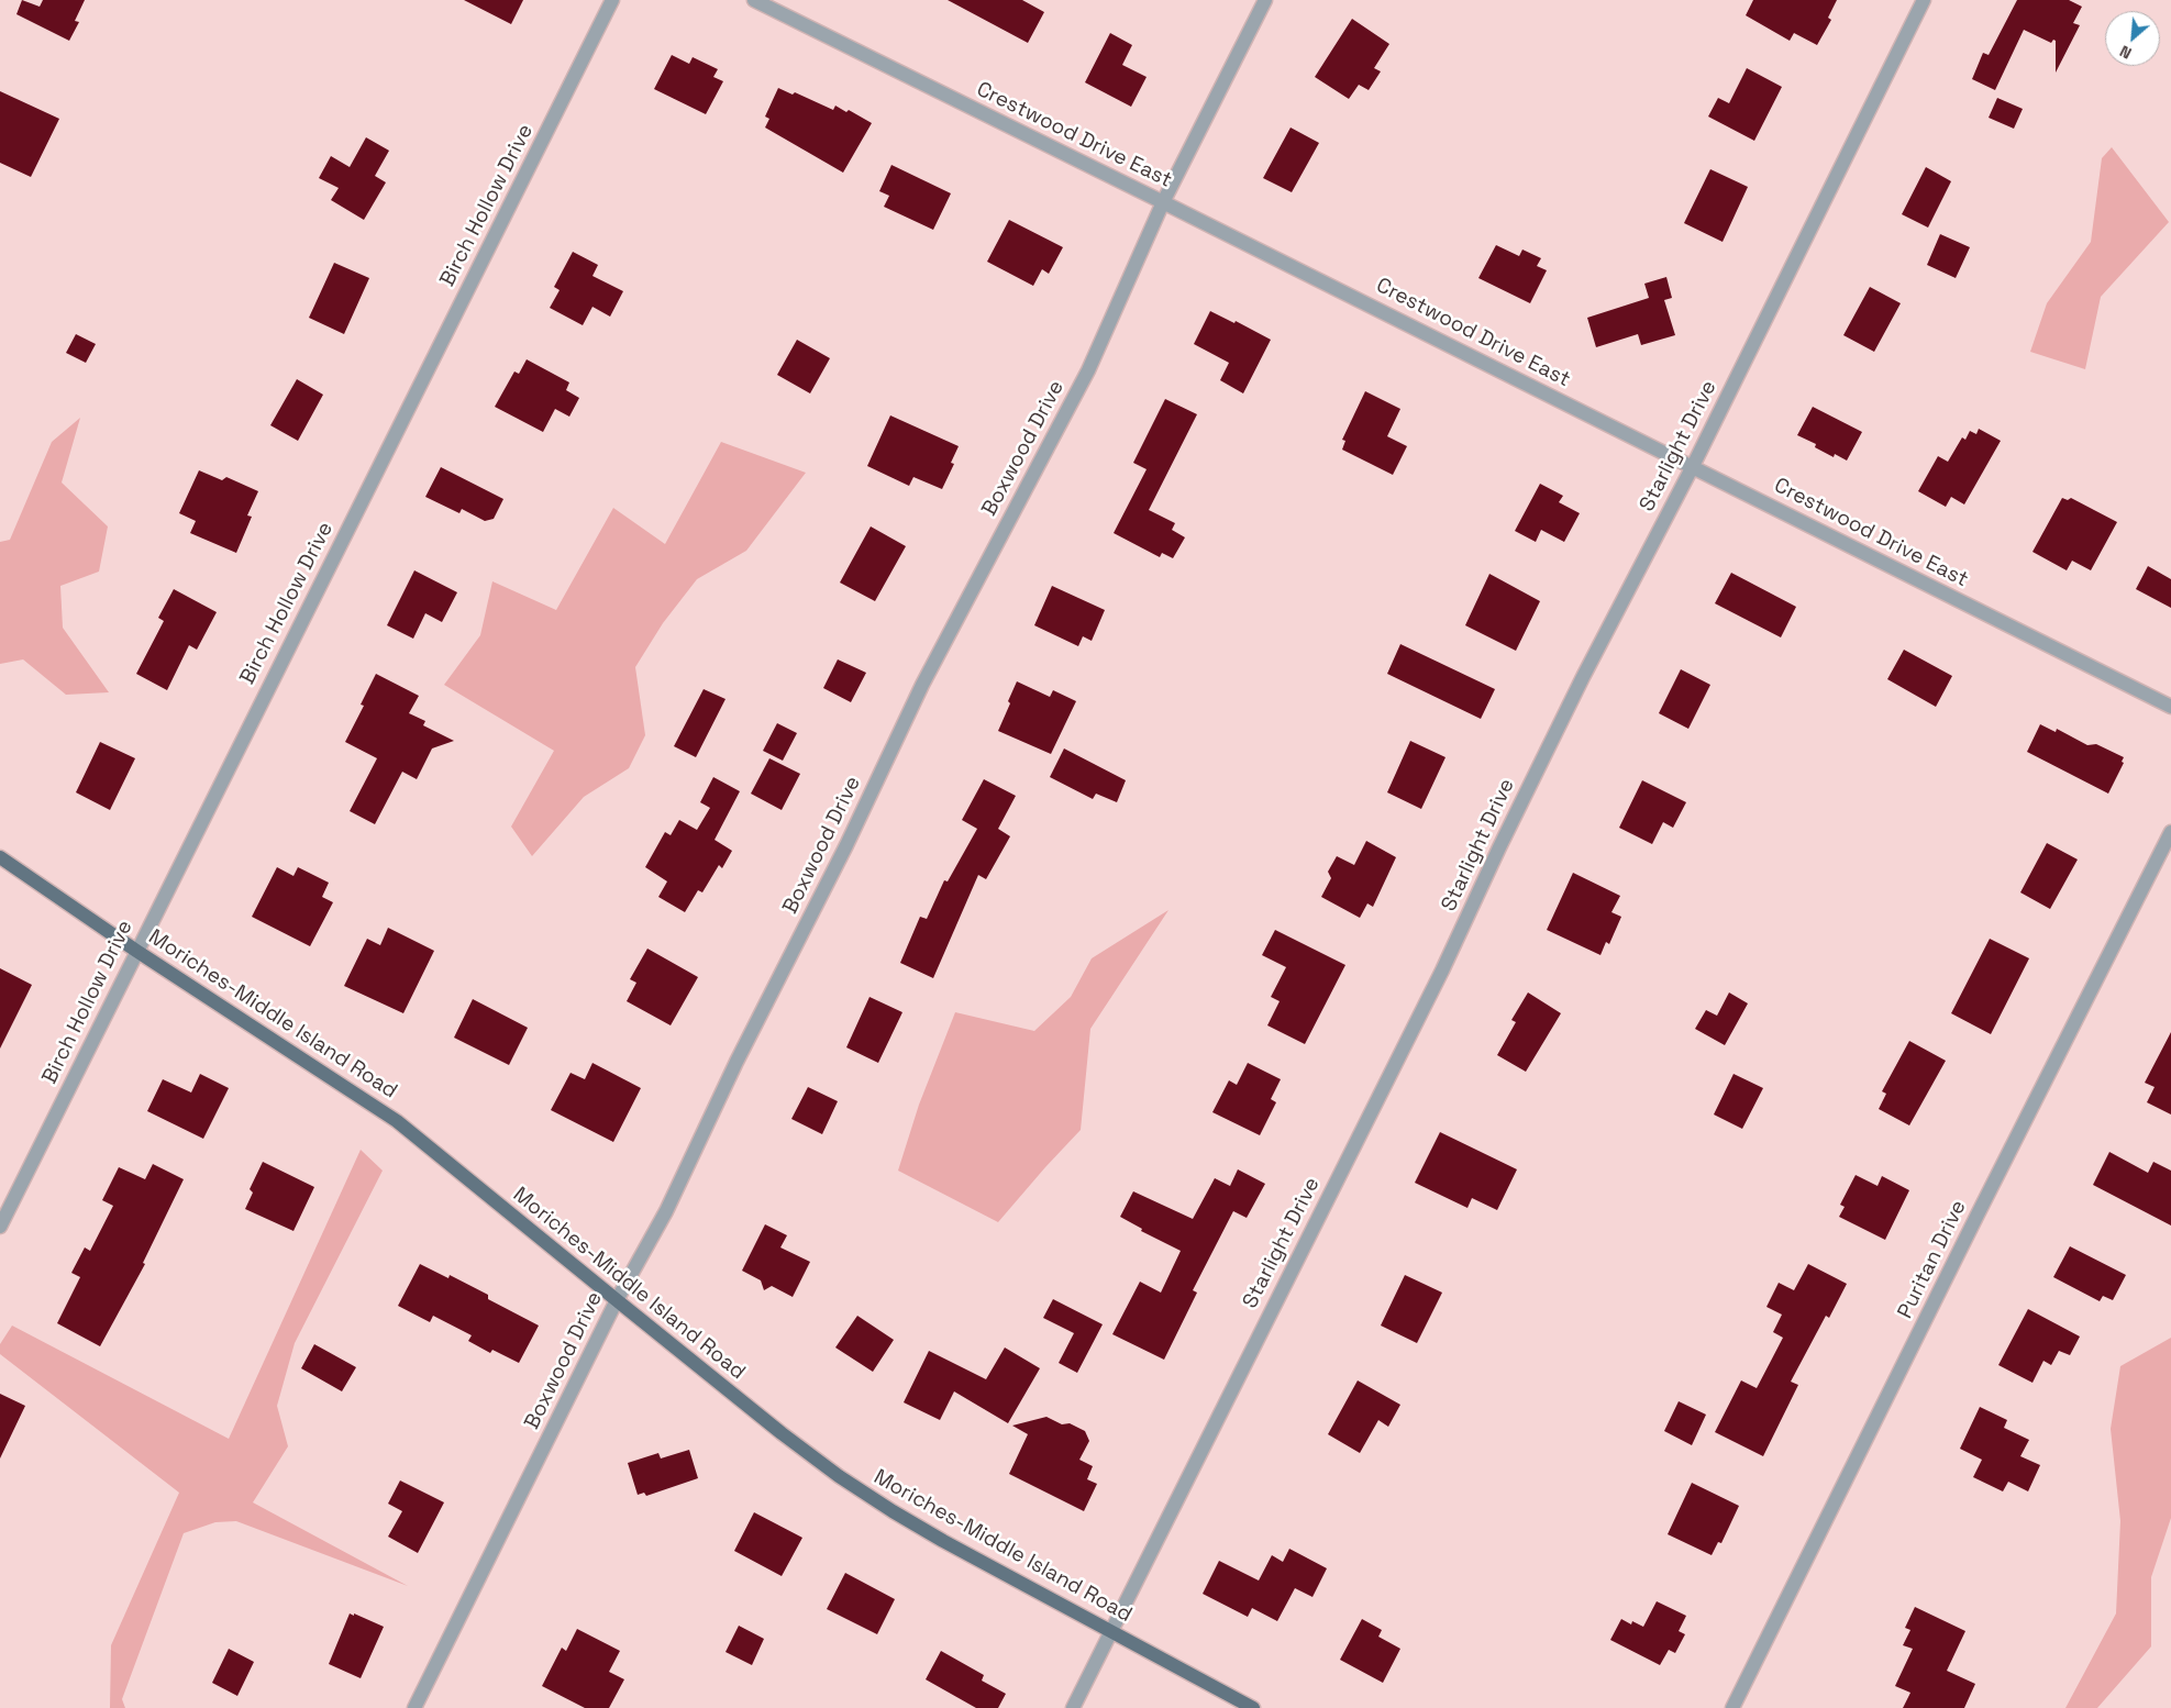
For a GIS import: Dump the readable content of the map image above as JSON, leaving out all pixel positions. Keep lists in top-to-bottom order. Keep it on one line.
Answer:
{"streets":{"main road":["Moriches-Middle Island Road"],"street":["Crestwood Drive East","Birch Hollow Drive","Starlight Drive","Boxwood Drive","Puritan Drive"]},"crossings":[["Crestwood Drive East","Starlight Drive"],["Crestwood Drive East","Boxwood Drive"],["Birch Hollow Drive","Moriches-Middle Island Road"],["Starlight Drive","Moriches-Middle Island Road"],["Boxwood Drive","Moriches-Middle Island Road"]],"north":"bottom left"}
